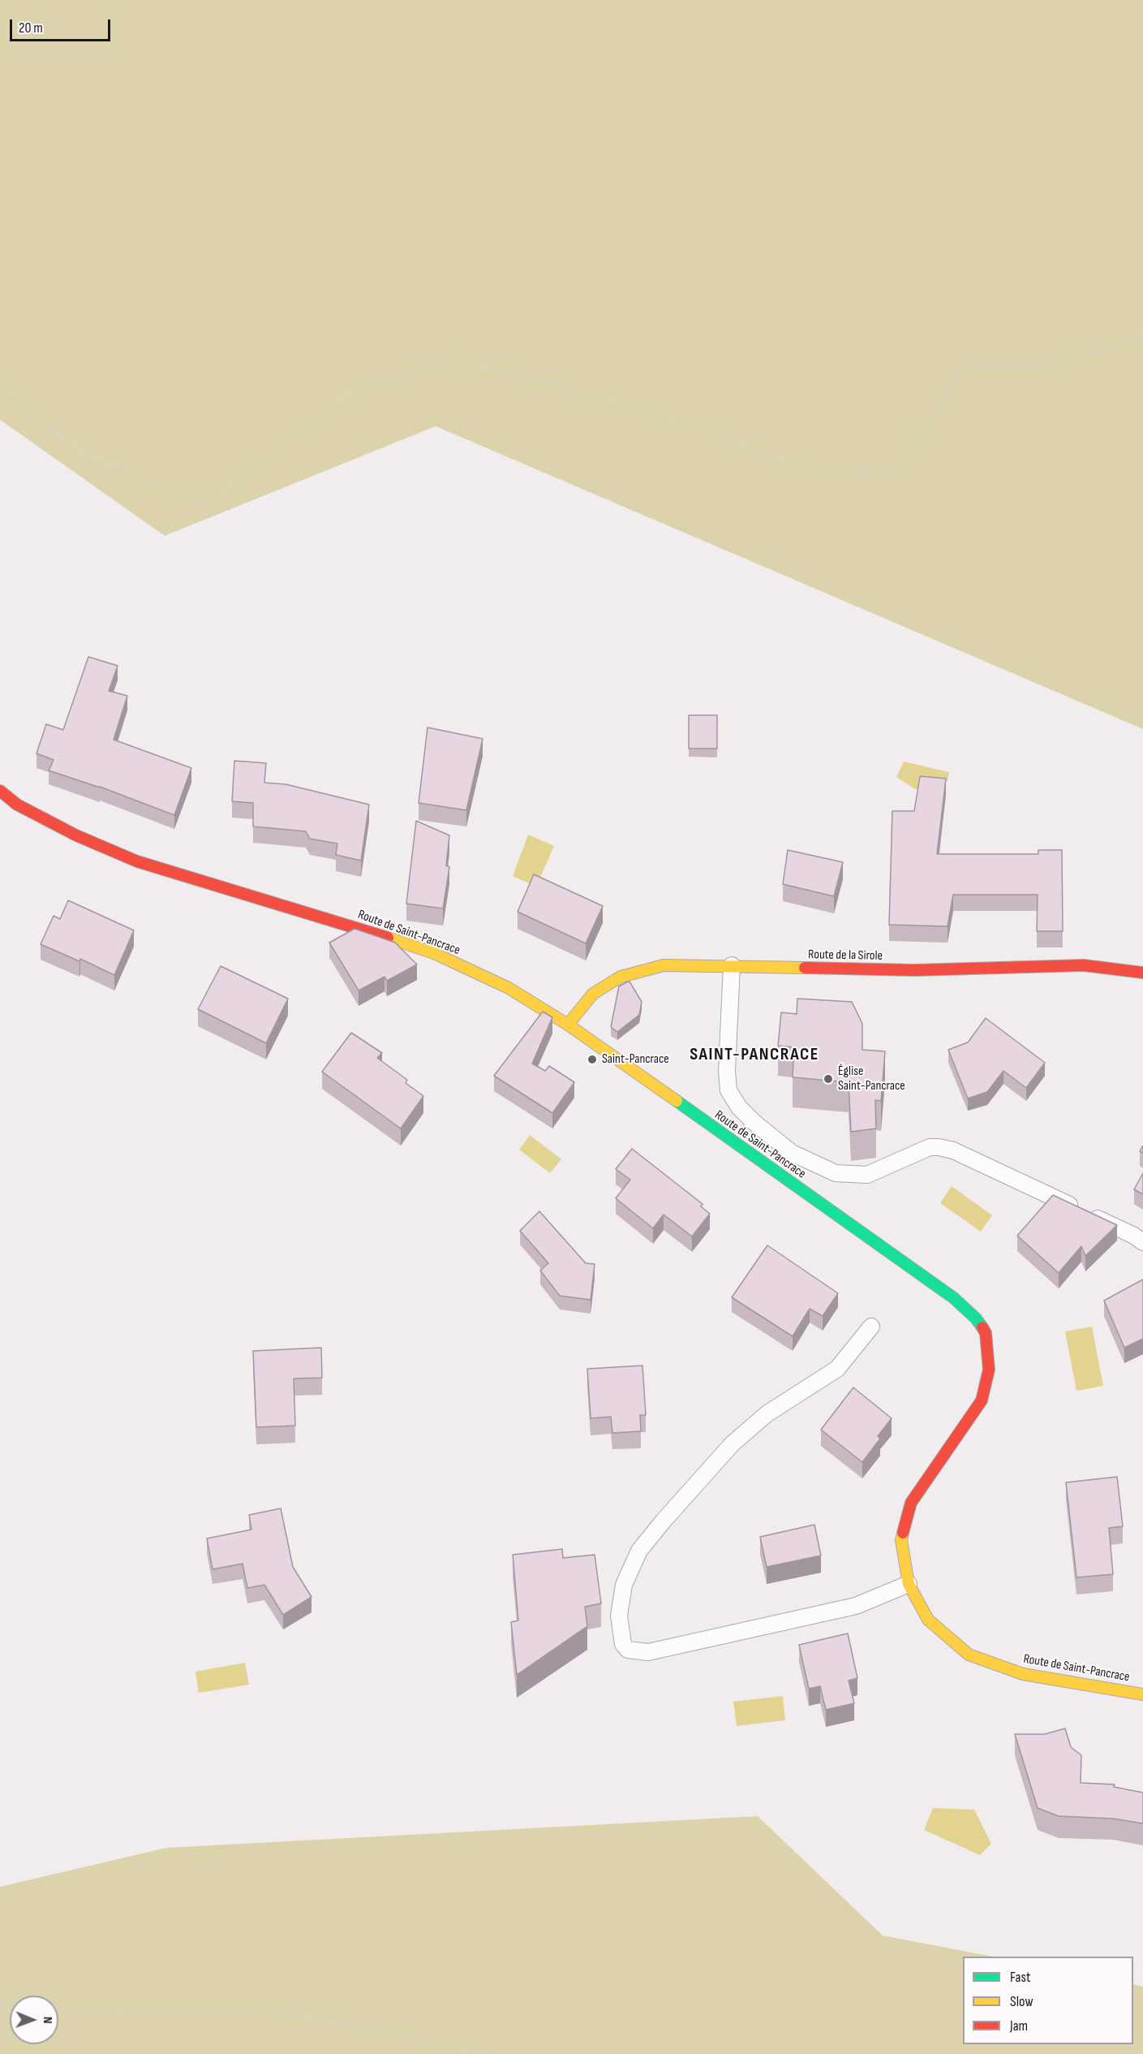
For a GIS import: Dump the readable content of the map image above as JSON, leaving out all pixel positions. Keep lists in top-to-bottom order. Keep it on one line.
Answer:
{"streets":{"street":["Route de Saint-Pancrace","Route de la Sirole"]},"crossings":[["Route de Saint-Pancrace","Route de la Sirole"]],"districts":["SAINT-PANCRACE"],"places":["Saint-Pancrace","Église Saint-Pancrace"],"legend":["Fast","Slow","Jam"],"scale_bar":"20 m","north":"right"}
